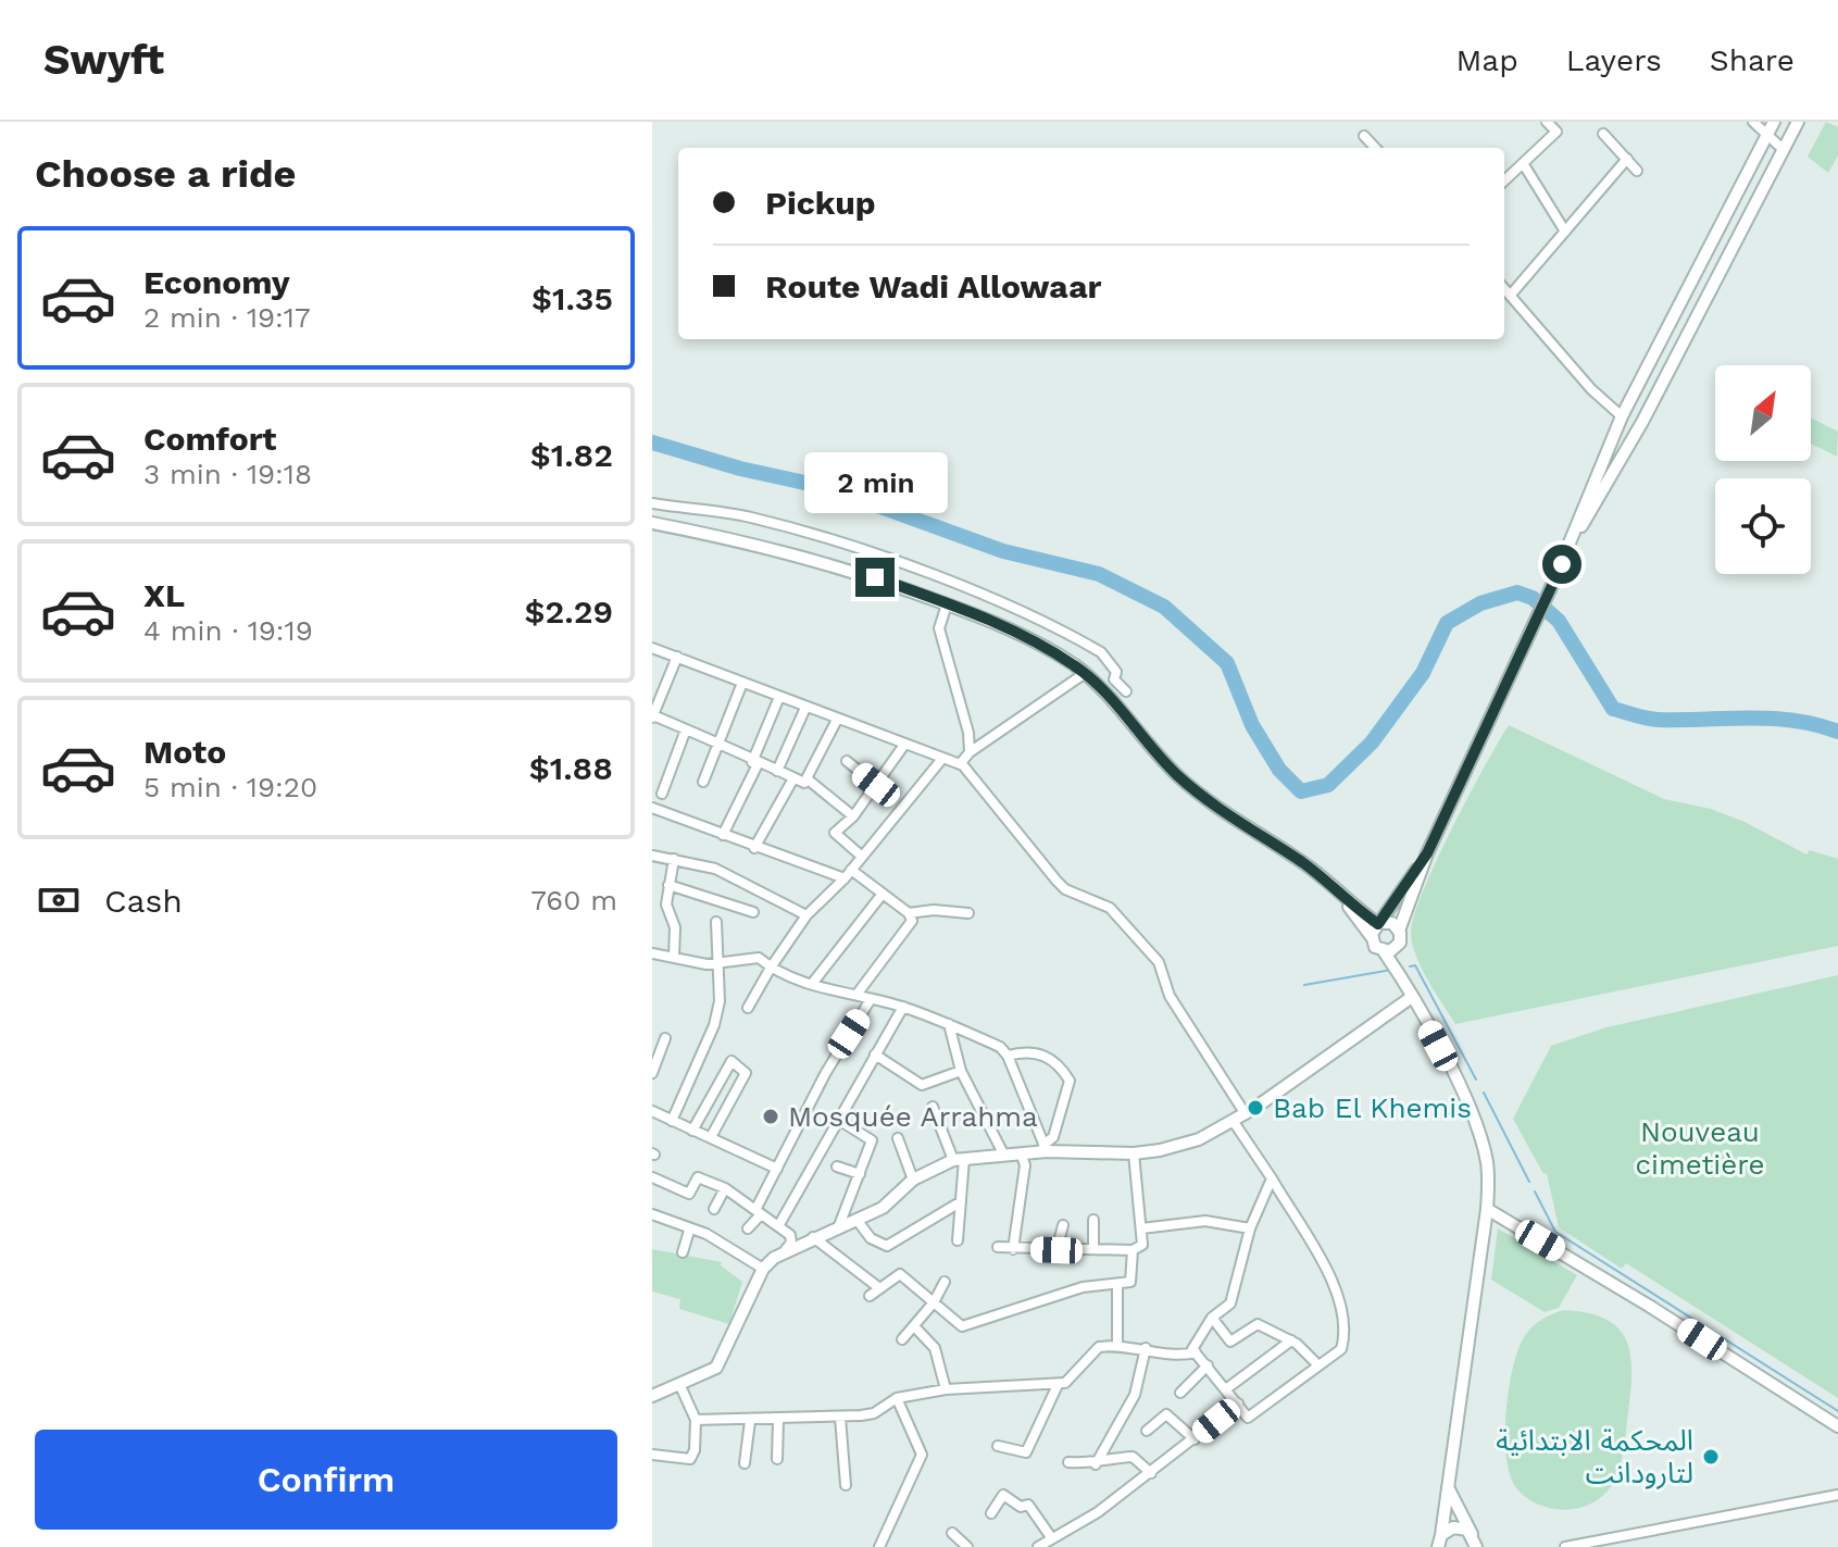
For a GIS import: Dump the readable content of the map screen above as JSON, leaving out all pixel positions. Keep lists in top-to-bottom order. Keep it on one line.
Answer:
{"parks":["Nouveau cimetière"],"places":["Bab El Khemis","Mosquée Arrahma","المحكمة الابتدائية لتارودانت"],"north":"top right","page":{"header":"Swyft","nav":["Map","Layers","Share"],"heading":"Choose a ride","banner":["Pickup","Route Wadi Allowaar"],"list":[{"name":"Economy","note":"2 min · 19:17","value":"$1.35"},{"name":"Comfort","note":"3 min · 19:18","value":"$1.82"},{"name":"XL","note":"4 min · 19:19","value":"$2.29"},{"name":"Moto","note":"5 min · 19:20","value":"$1.88"}],"bubble":"2 min","pay":["Cash","760 m"],"buttons":"Confirm"}}
